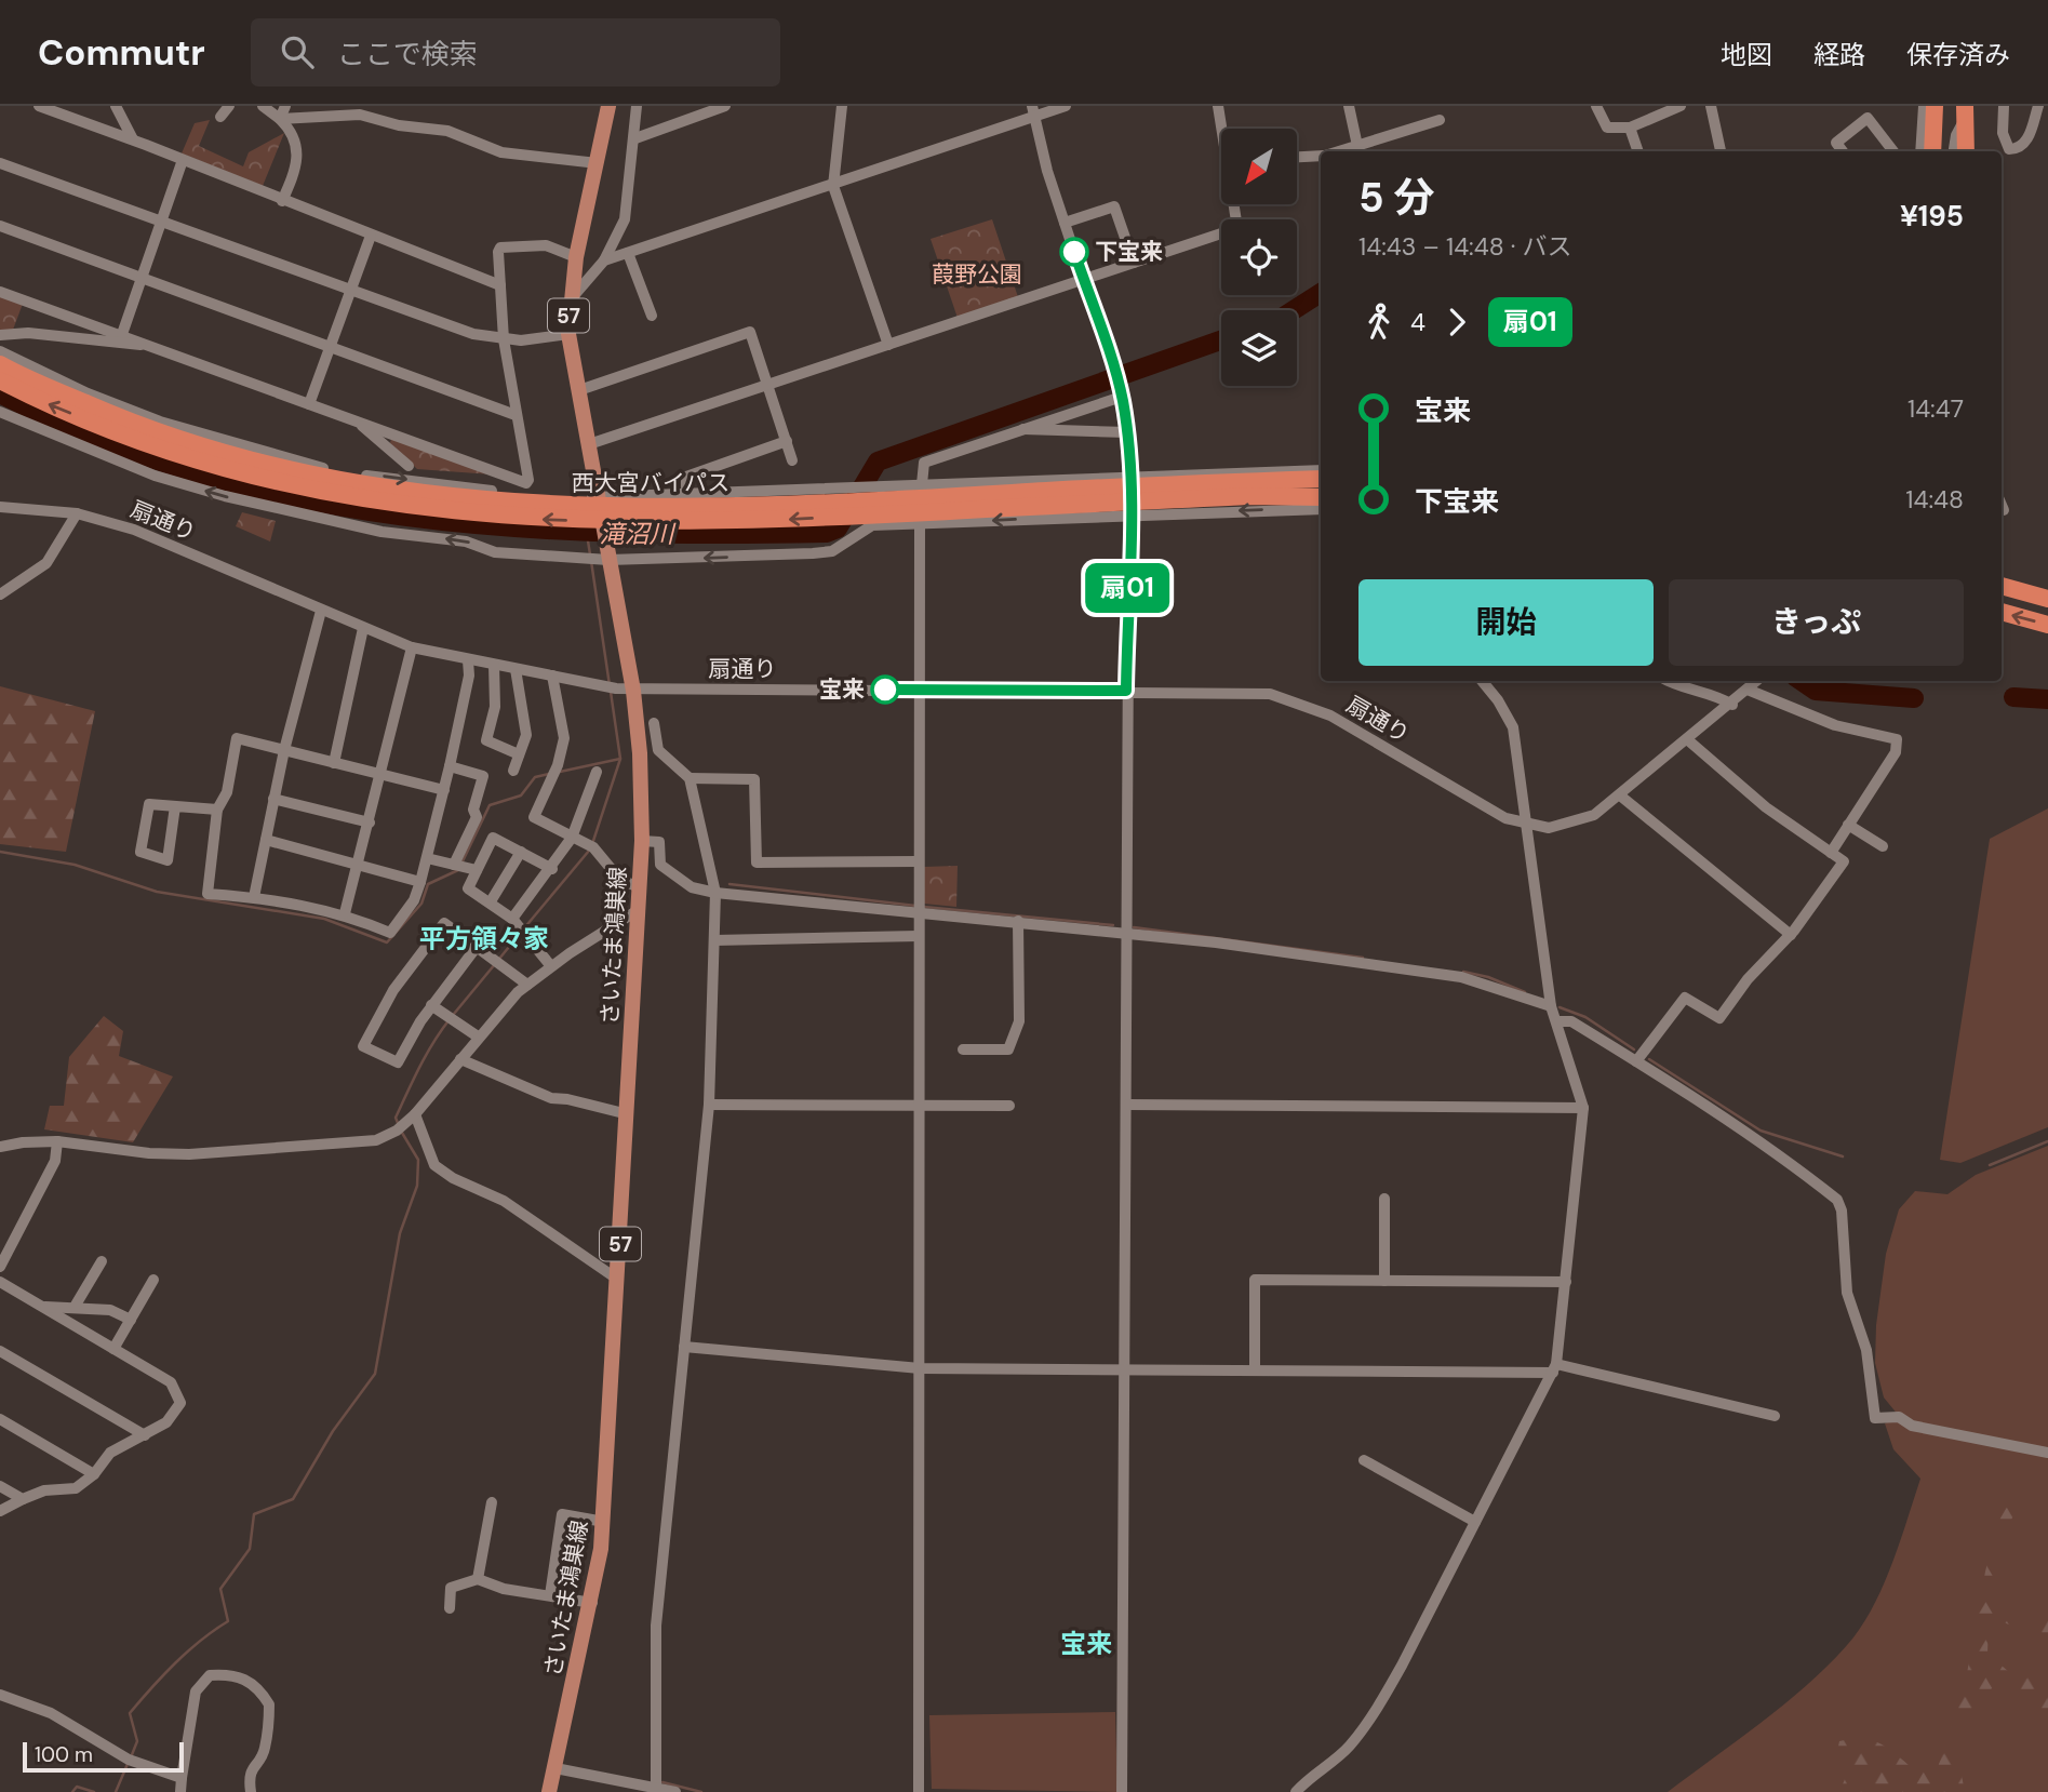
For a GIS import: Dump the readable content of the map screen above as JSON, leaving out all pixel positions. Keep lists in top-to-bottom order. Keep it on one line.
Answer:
{"streets":{"highway":["西大宮バイパス"],"main road":["57","さいたま鴻巣線"],"street":["扇通り"]},"crossings":[["扇通り","さいたま鴻巣線"]],"districts":["平方領々家","宝来"],"water":["滝沼川"],"parks":["葭野公園"],"places":["下宝来","宝来"],"lines":["bus line 扇01"],"scale_bar":"100 m","north":"bottom left","page":{"header":"Commutr","search":"ここで検索","nav":["地図","経路","保存済み"],"on_map":"扇01","heading":["5 分","14:43 – 14:48 · バス","¥195"],"legs":["4","扇01"],"list":[{"name":"宝来","value":"14:47"},{"name":"下宝来","value":"14:48"}],"buttons":["開始","きっぷ"],"scale":"100 m"}}
